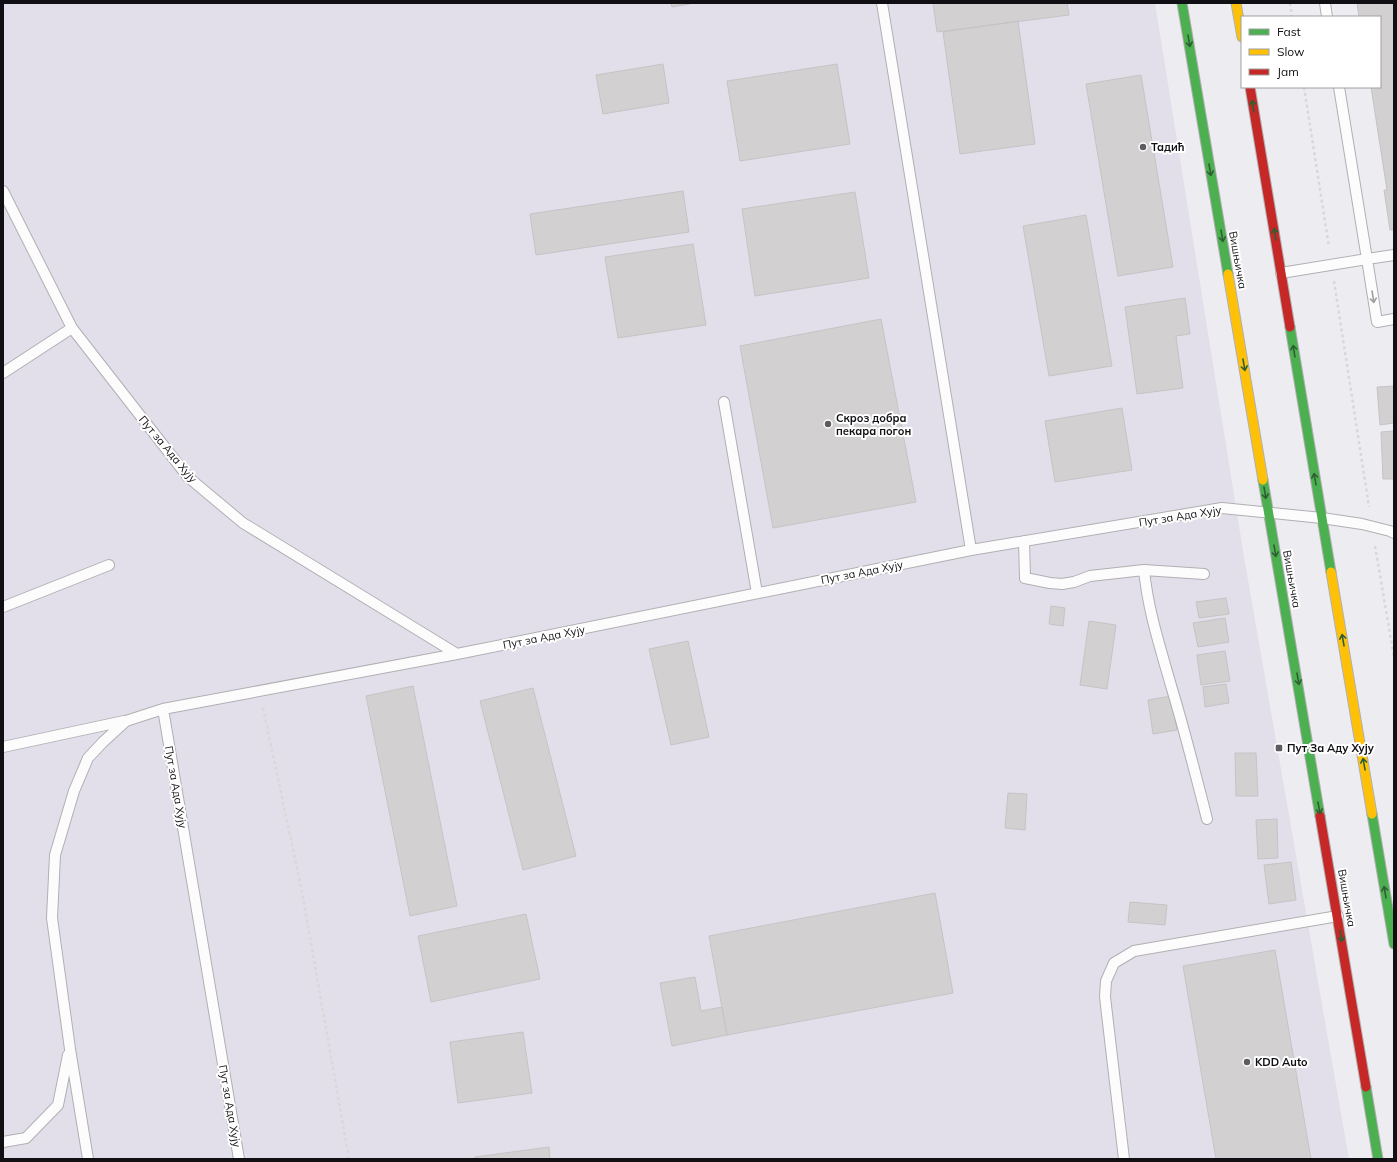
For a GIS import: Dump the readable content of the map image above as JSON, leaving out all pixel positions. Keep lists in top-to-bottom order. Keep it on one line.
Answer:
{"streets":{"main road":["Вишњичка"],"lane":["Пут за Ада Хују"]},"crossings":[["Вишњичка","Пут за Ада Хују"]],"places":{"other":["Тадић","Скроз добра пекара погон","KDD Auto"],"transit":["Пут За Аду Хују"]},"legend":["Fast","Slow","Jam"]}
